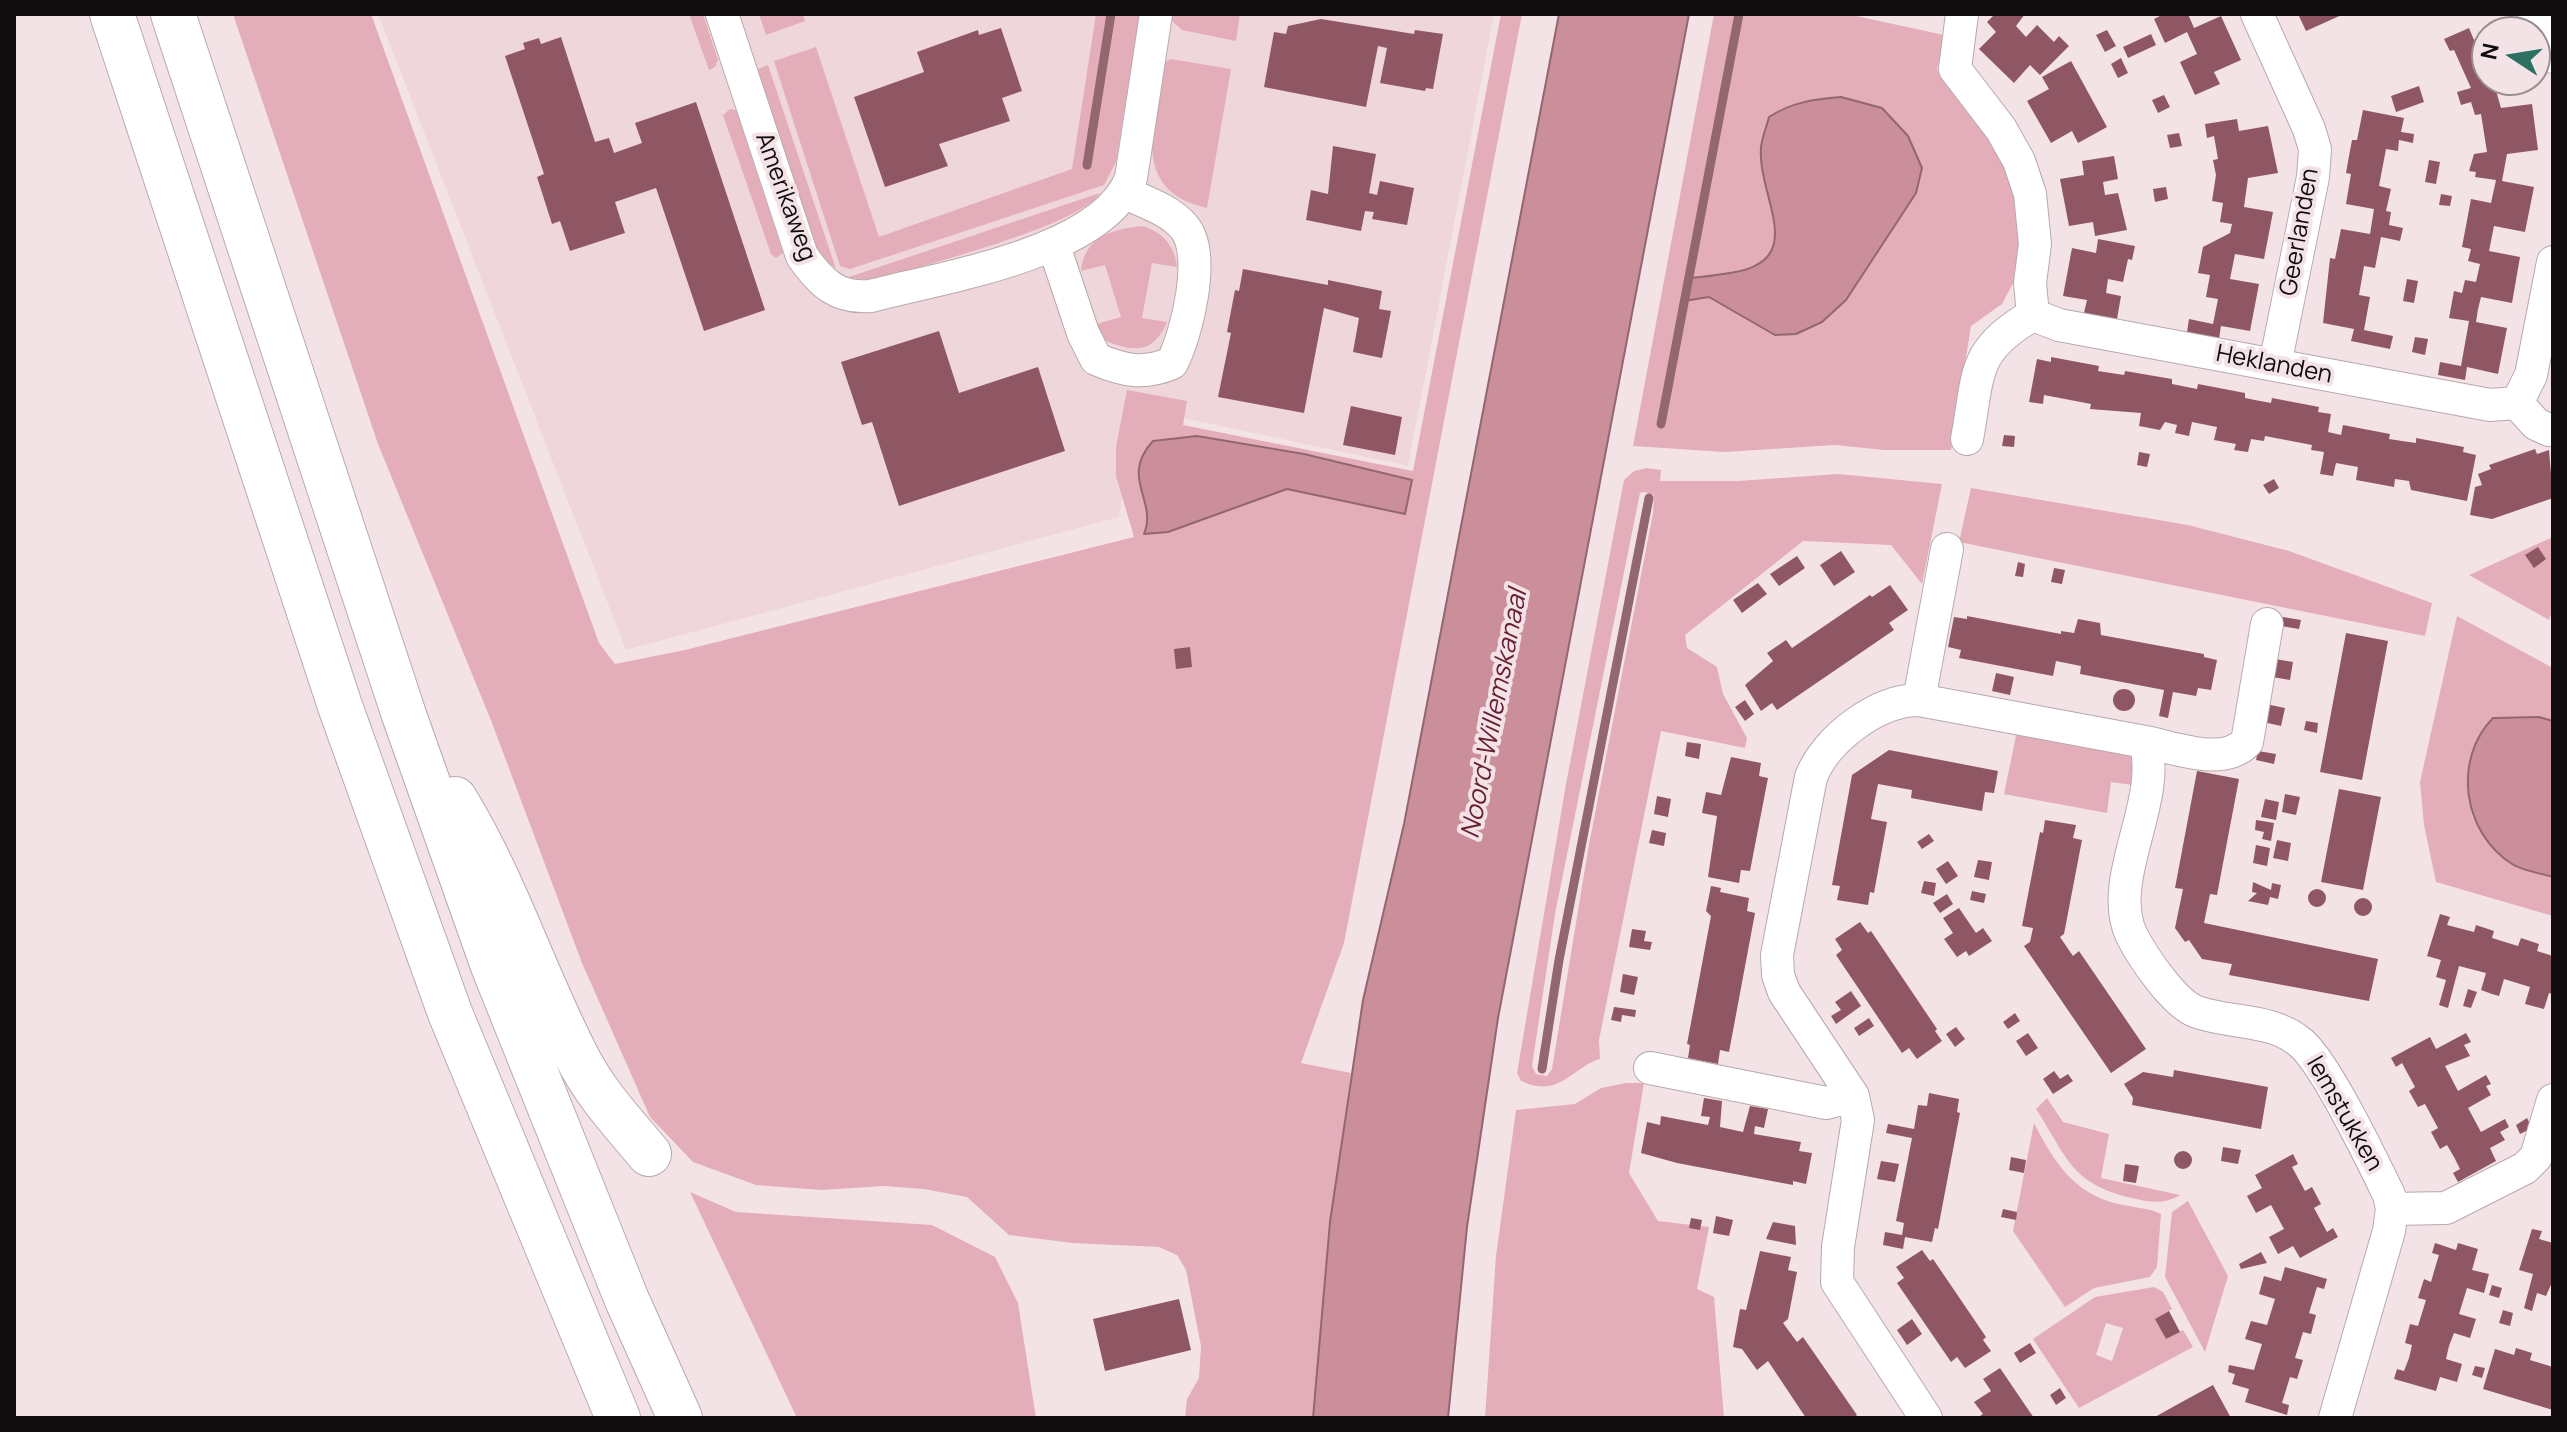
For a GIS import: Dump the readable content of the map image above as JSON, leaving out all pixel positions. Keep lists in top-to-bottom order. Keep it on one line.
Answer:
{"streets":{"street":["Amerikaweg","Geerlanden","Heklanden","Iemstukken"]},"crossings":[["Geerlanden","Heklanden"]],"water":["Noord-Willemskanaal"],"north":"left"}
